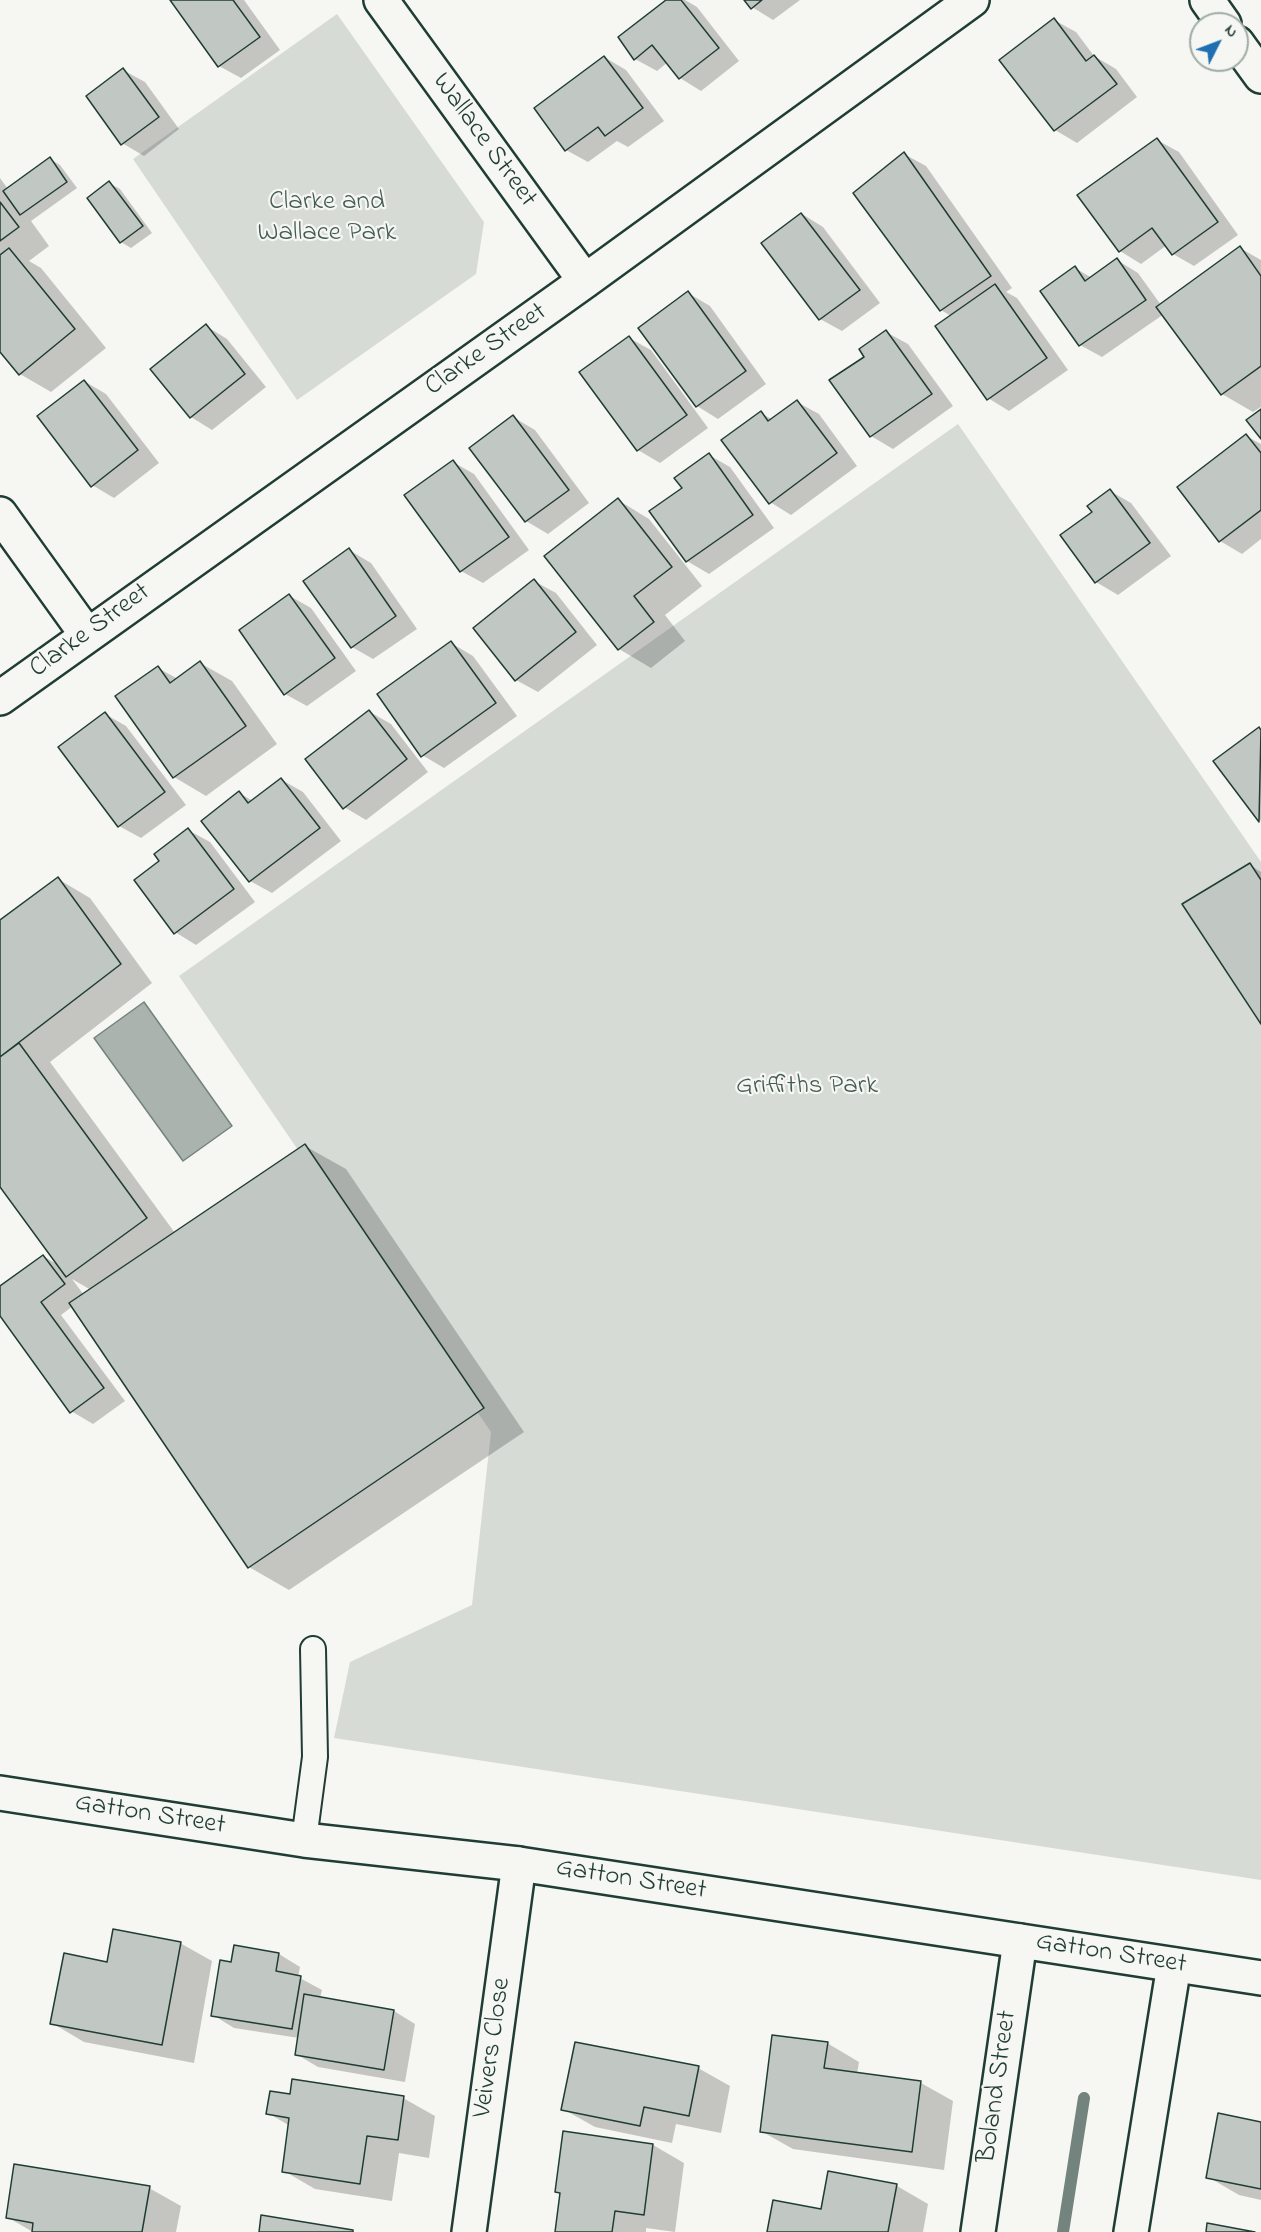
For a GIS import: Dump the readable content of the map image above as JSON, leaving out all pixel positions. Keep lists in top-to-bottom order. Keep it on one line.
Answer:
{"streets":{"street":["Wallace Street","Clarke Street","Gatton Street","Veivers Close","Boland Street"]},"crossings":[["Wallace Street","Clarke Street"],["Gatton Street","Veivers Close"],["Gatton Street","Boland Street"]],"parks":["Clarke and Wallace Park","Griffiths Park"],"north":"top right"}
